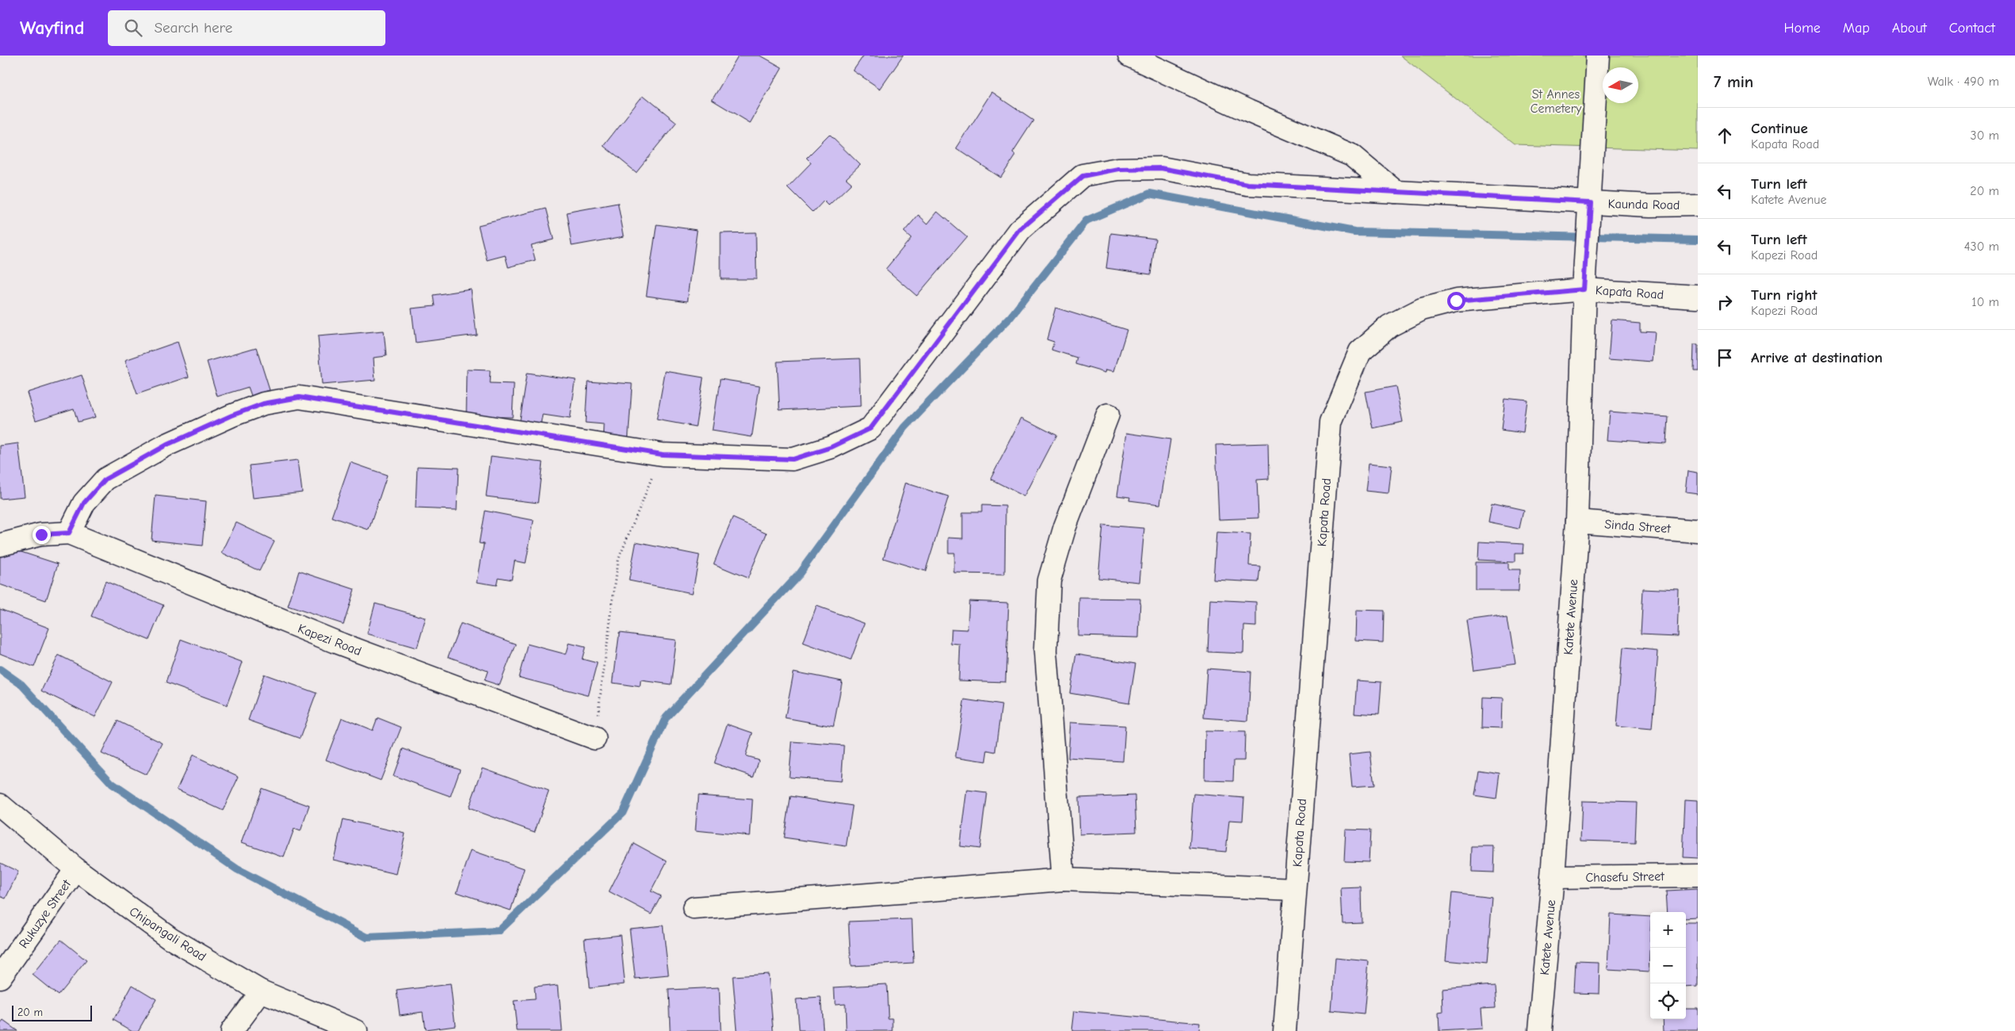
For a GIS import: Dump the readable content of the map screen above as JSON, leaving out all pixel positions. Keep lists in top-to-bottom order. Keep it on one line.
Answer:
{"streets":{"street":["Kaunda Road","Kapata Road","Sinda Street","Katete Avenue","Kapezi Road","Chasefu Street","Rukuzye Street","Chipangali Road"]},"crossings":[["Kaunda Road","Katete Avenue"],["Kapata Road","Katete Avenue"],["Sinda Street","Katete Avenue"],["Katete Avenue","Chasefu Street"],["Rukuzye Street","Chipangali Road"]],"parks":["St Annes Cemetery"],"scale_bar":"20 m","north":"left","page":{"header":"Wayfind","search":"Search here","nav":["Home","Map","About","Contact"],"heading":["7 min","Walk · 490 m"],"list":[["Continue","Kapata Road","30 m"],["Turn left","Katete Avenue","20 m"],["Turn left","Kapezi Road","430 m"],["Turn right","Kapezi Road","10 m"],"Arrive at destination"],"map_buttons":["+","−"],"scale":"20 m"}}
